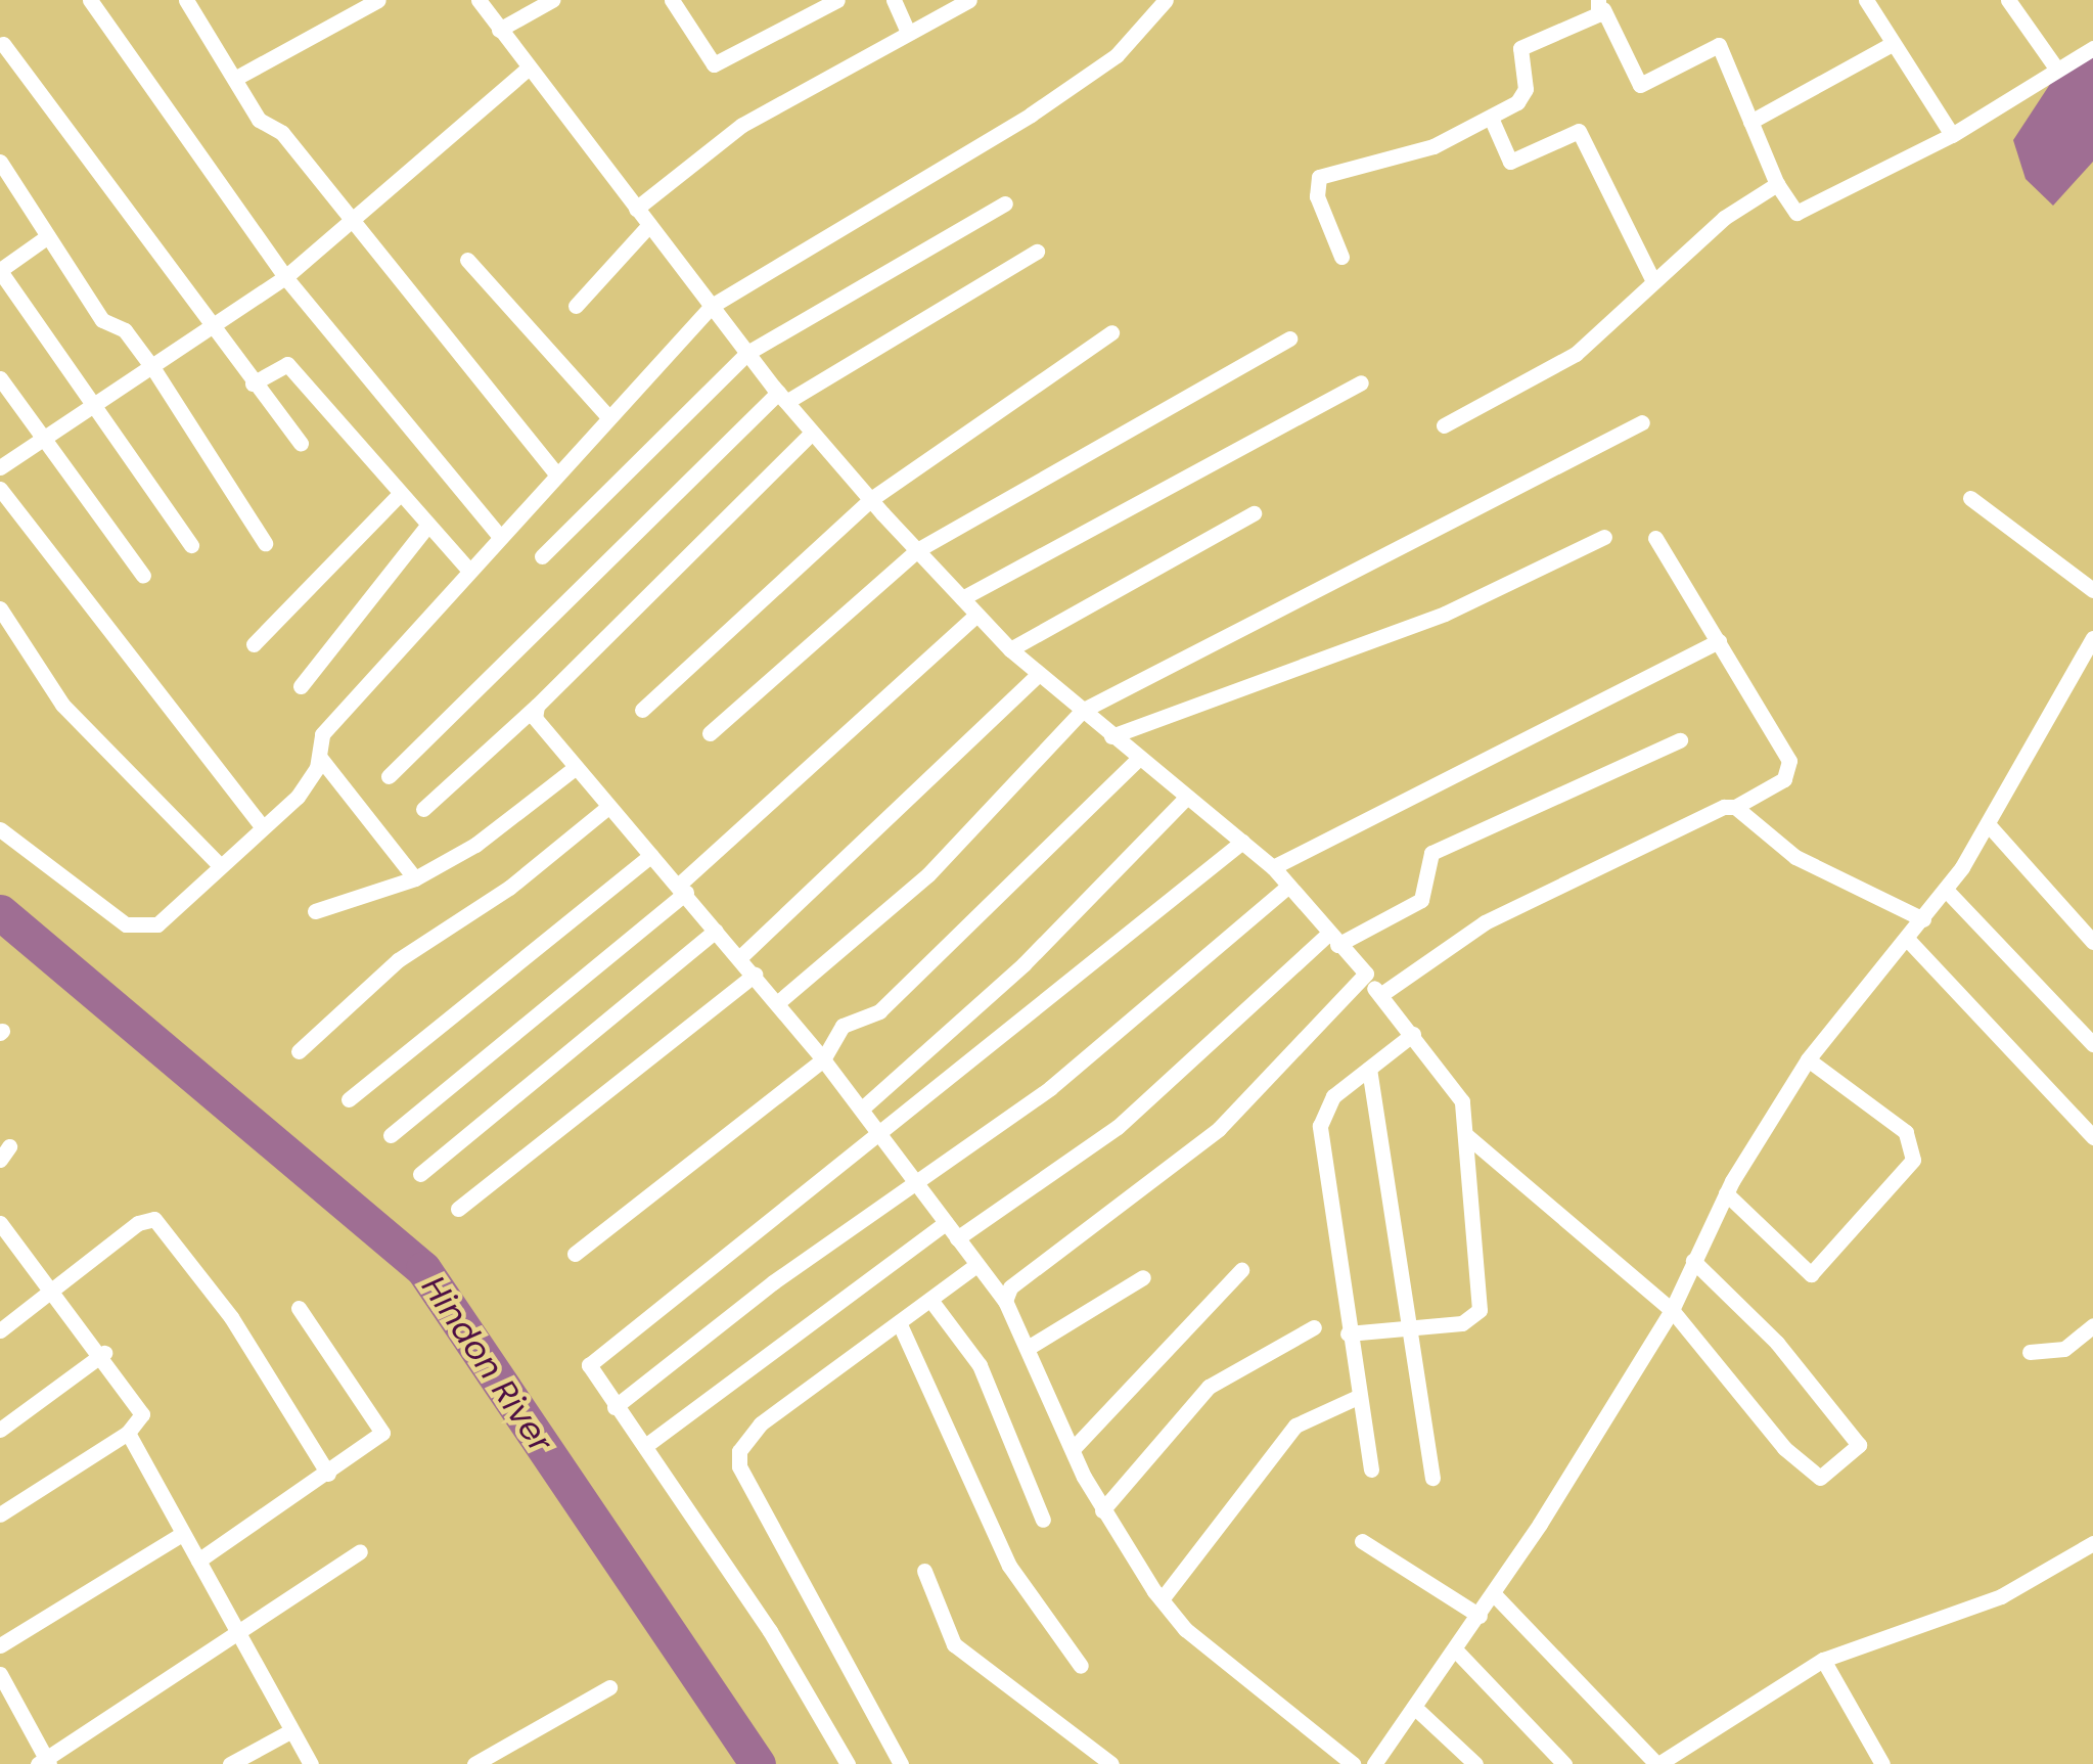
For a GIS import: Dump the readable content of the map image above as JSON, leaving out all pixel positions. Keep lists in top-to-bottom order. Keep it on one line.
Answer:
{"water":["Hindon River"]}
